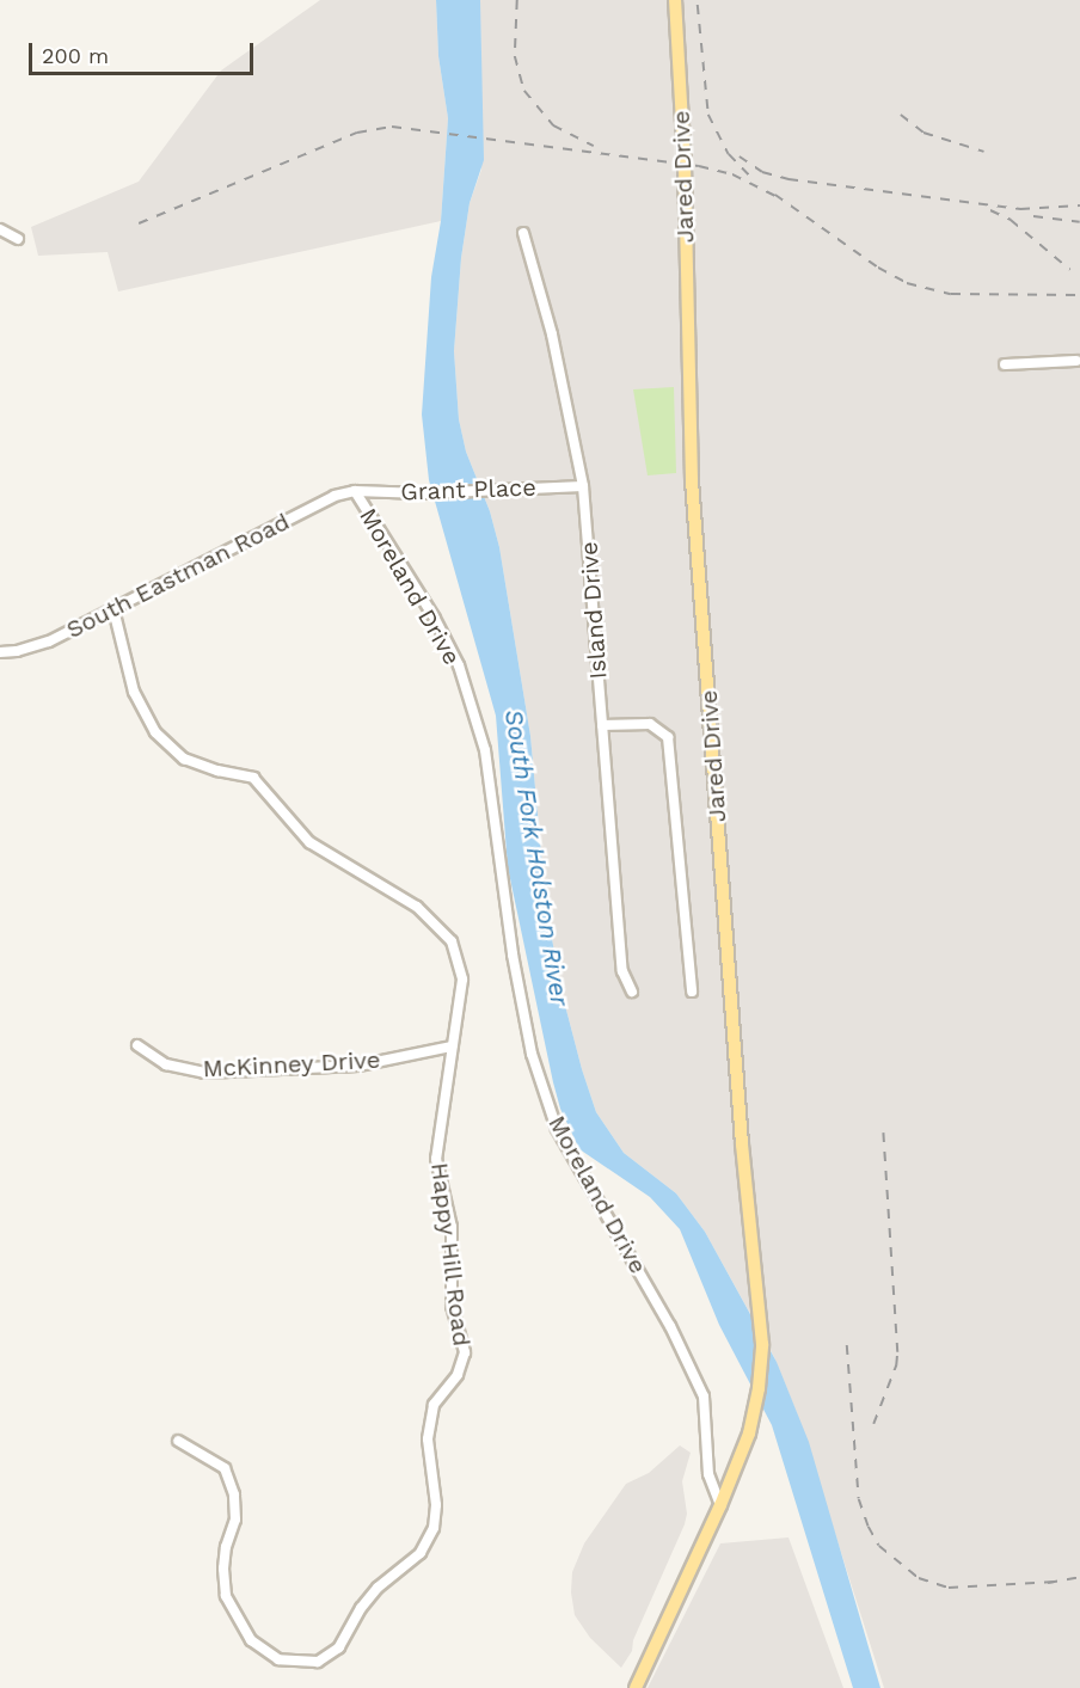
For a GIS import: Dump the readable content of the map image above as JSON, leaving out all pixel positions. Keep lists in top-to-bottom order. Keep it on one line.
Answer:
{"streets":{"main road":["Jared Drive"],"street":["Grant Place","South Eastman Road","Moreland Drive","Island Drive","McKinney Drive","Happy Hill Road"]},"crossings":[["Jared Drive","Moreland Drive"],["Grant Place","South Eastman Road"],["Grant Place","Moreland Drive"],["Grant Place","Island Drive"],["South Eastman Road","Moreland Drive"],["South Eastman Road","Happy Hill Road"],["McKinney Drive","Happy Hill Road"]],"water":["South Fork Holston River"],"scale_bar":"200 m"}
